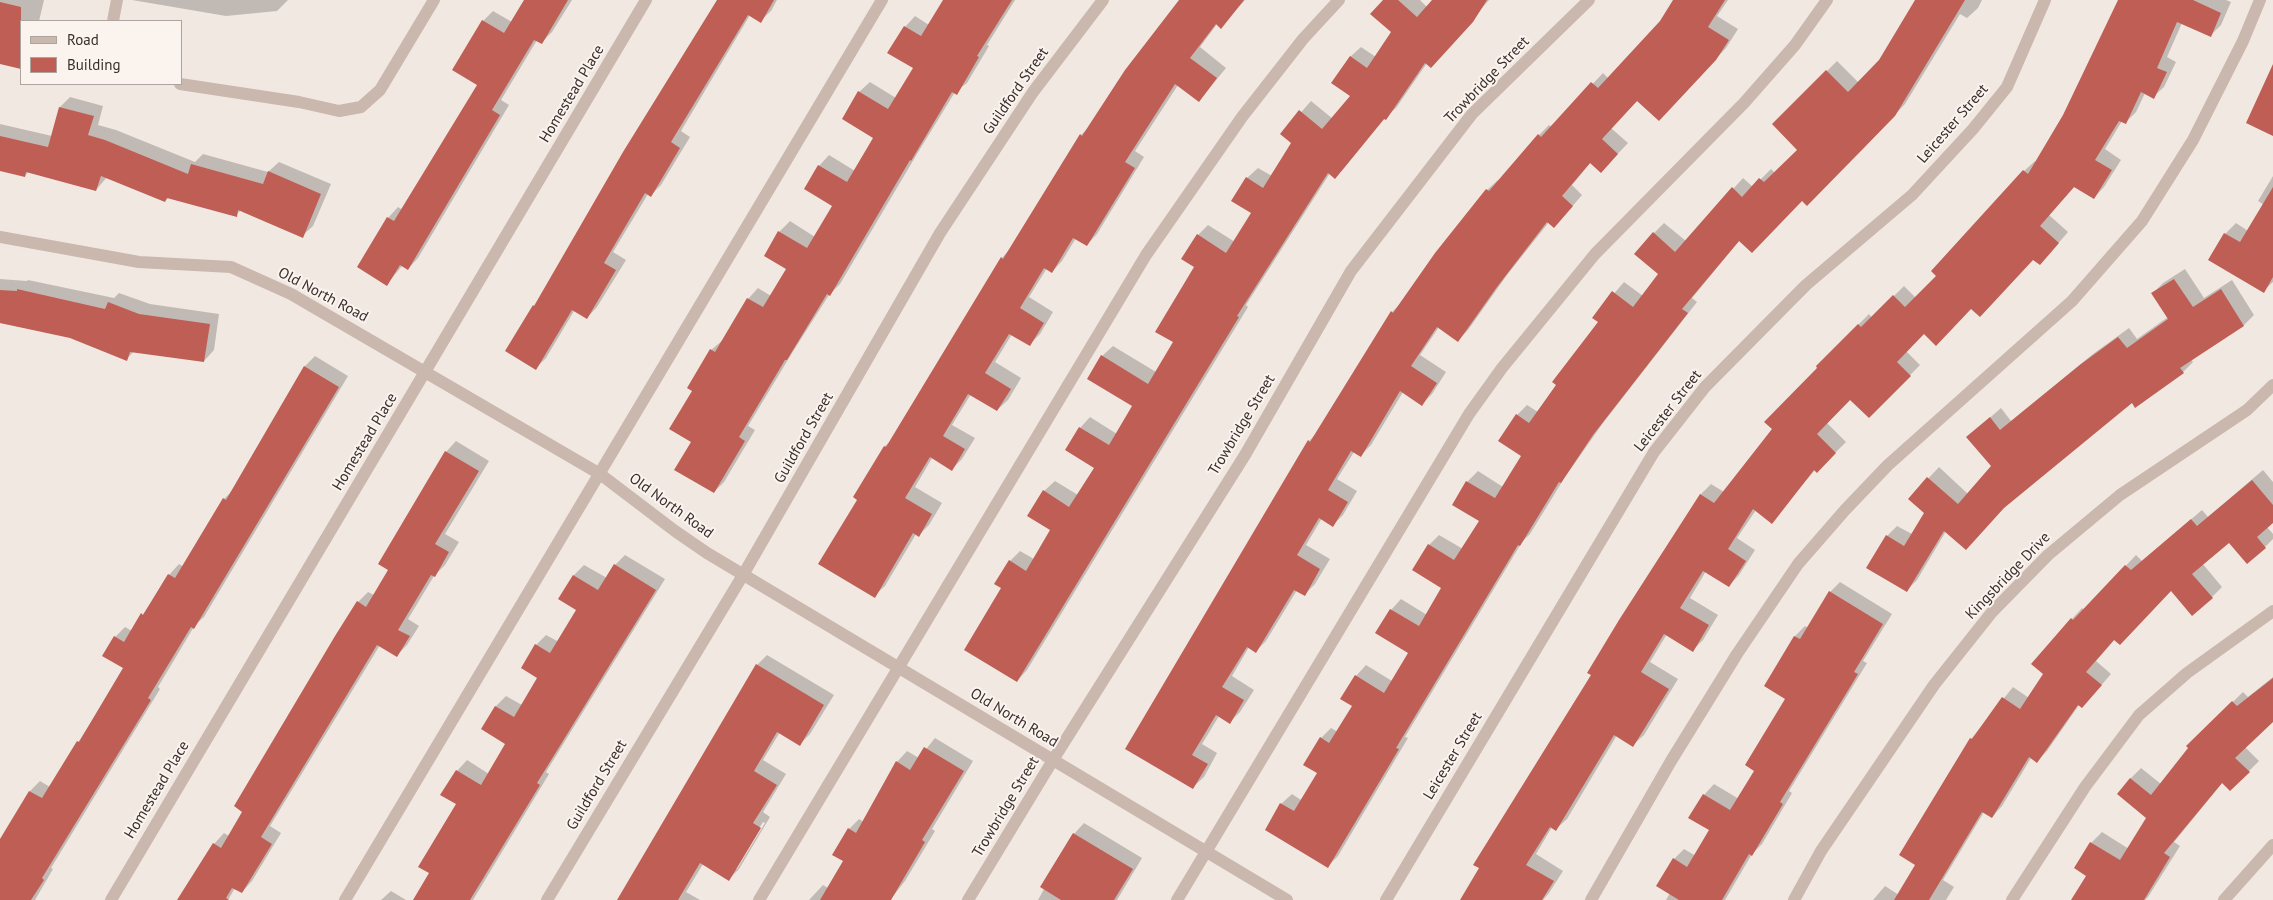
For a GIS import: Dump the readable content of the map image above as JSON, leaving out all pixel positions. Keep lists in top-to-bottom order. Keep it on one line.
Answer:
{"streets":{"street":["Trowbridge Street","Guildford Street","Homestead Place","Leicester Street","Old North Road","Kingsbridge Drive"]},"crossings":[["Trowbridge Street","Old North Road"],["Guildford Street","Old North Road"],["Homestead Place","Old North Road"]],"legend":["Road","Building"]}
